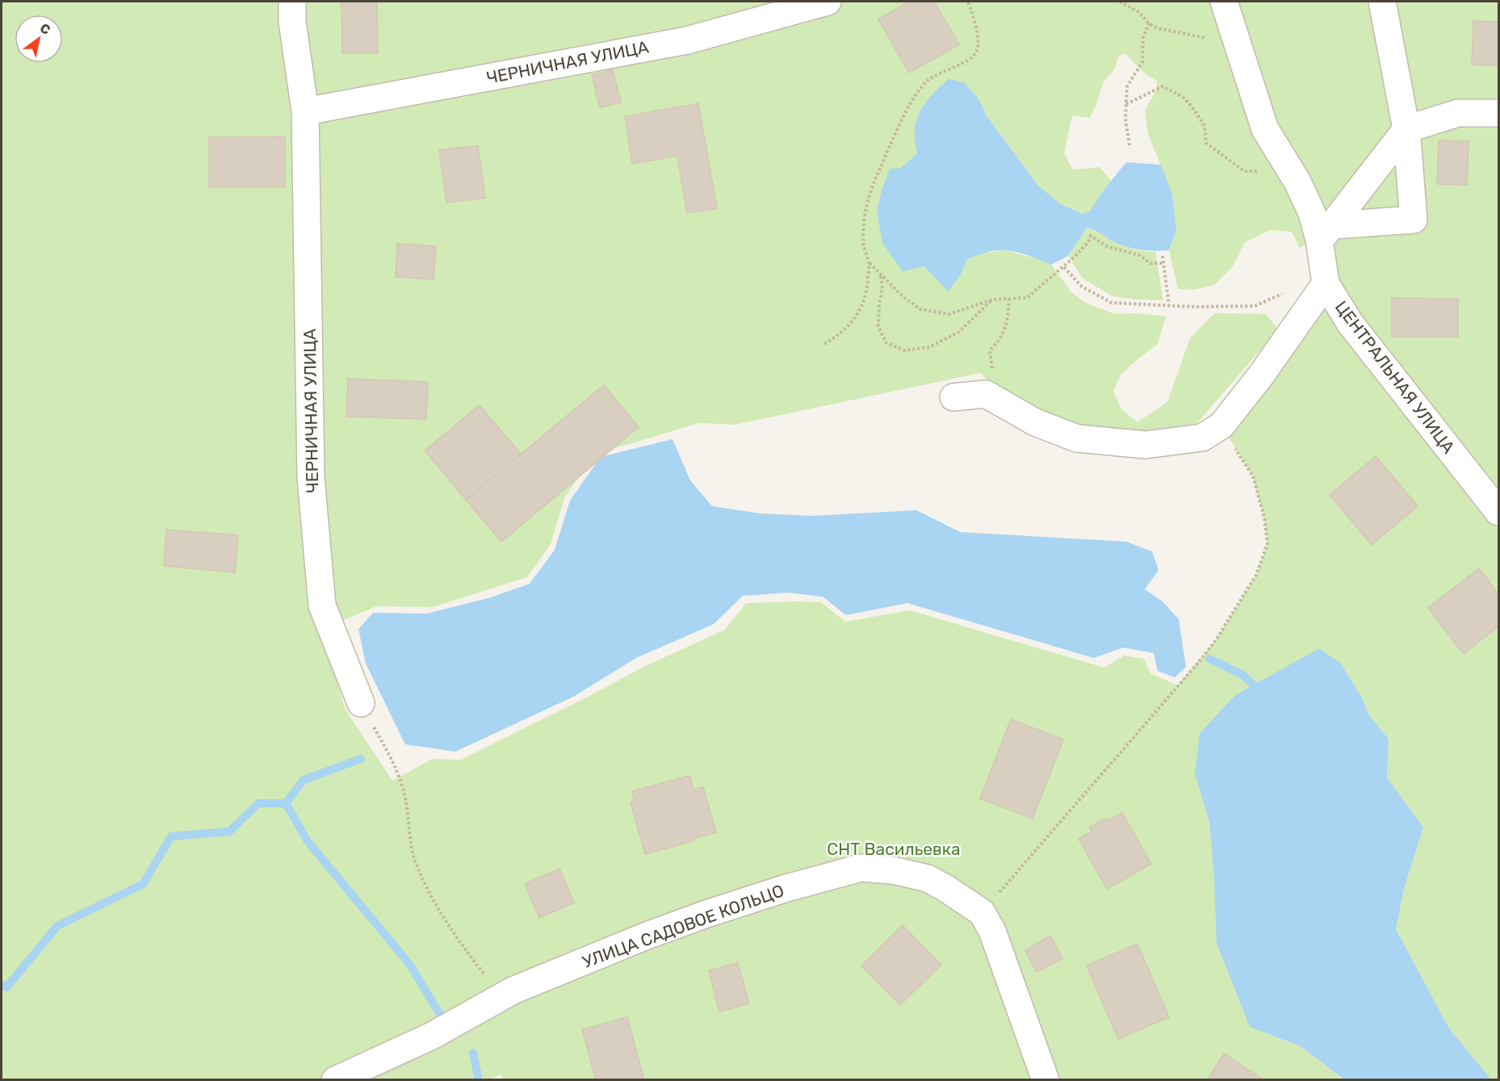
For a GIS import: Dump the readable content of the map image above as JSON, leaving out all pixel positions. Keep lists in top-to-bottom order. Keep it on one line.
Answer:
{"streets":{"street":["ЧЕРНИЧНАЯ УЛИЦА","ЦЕНТРАЛЬНАЯ УЛИЦА","УЛИЦА САДОВОЕ КОЛЬЦО"]},"parks":["СНТ Васильевка"],"north":"top right"}
